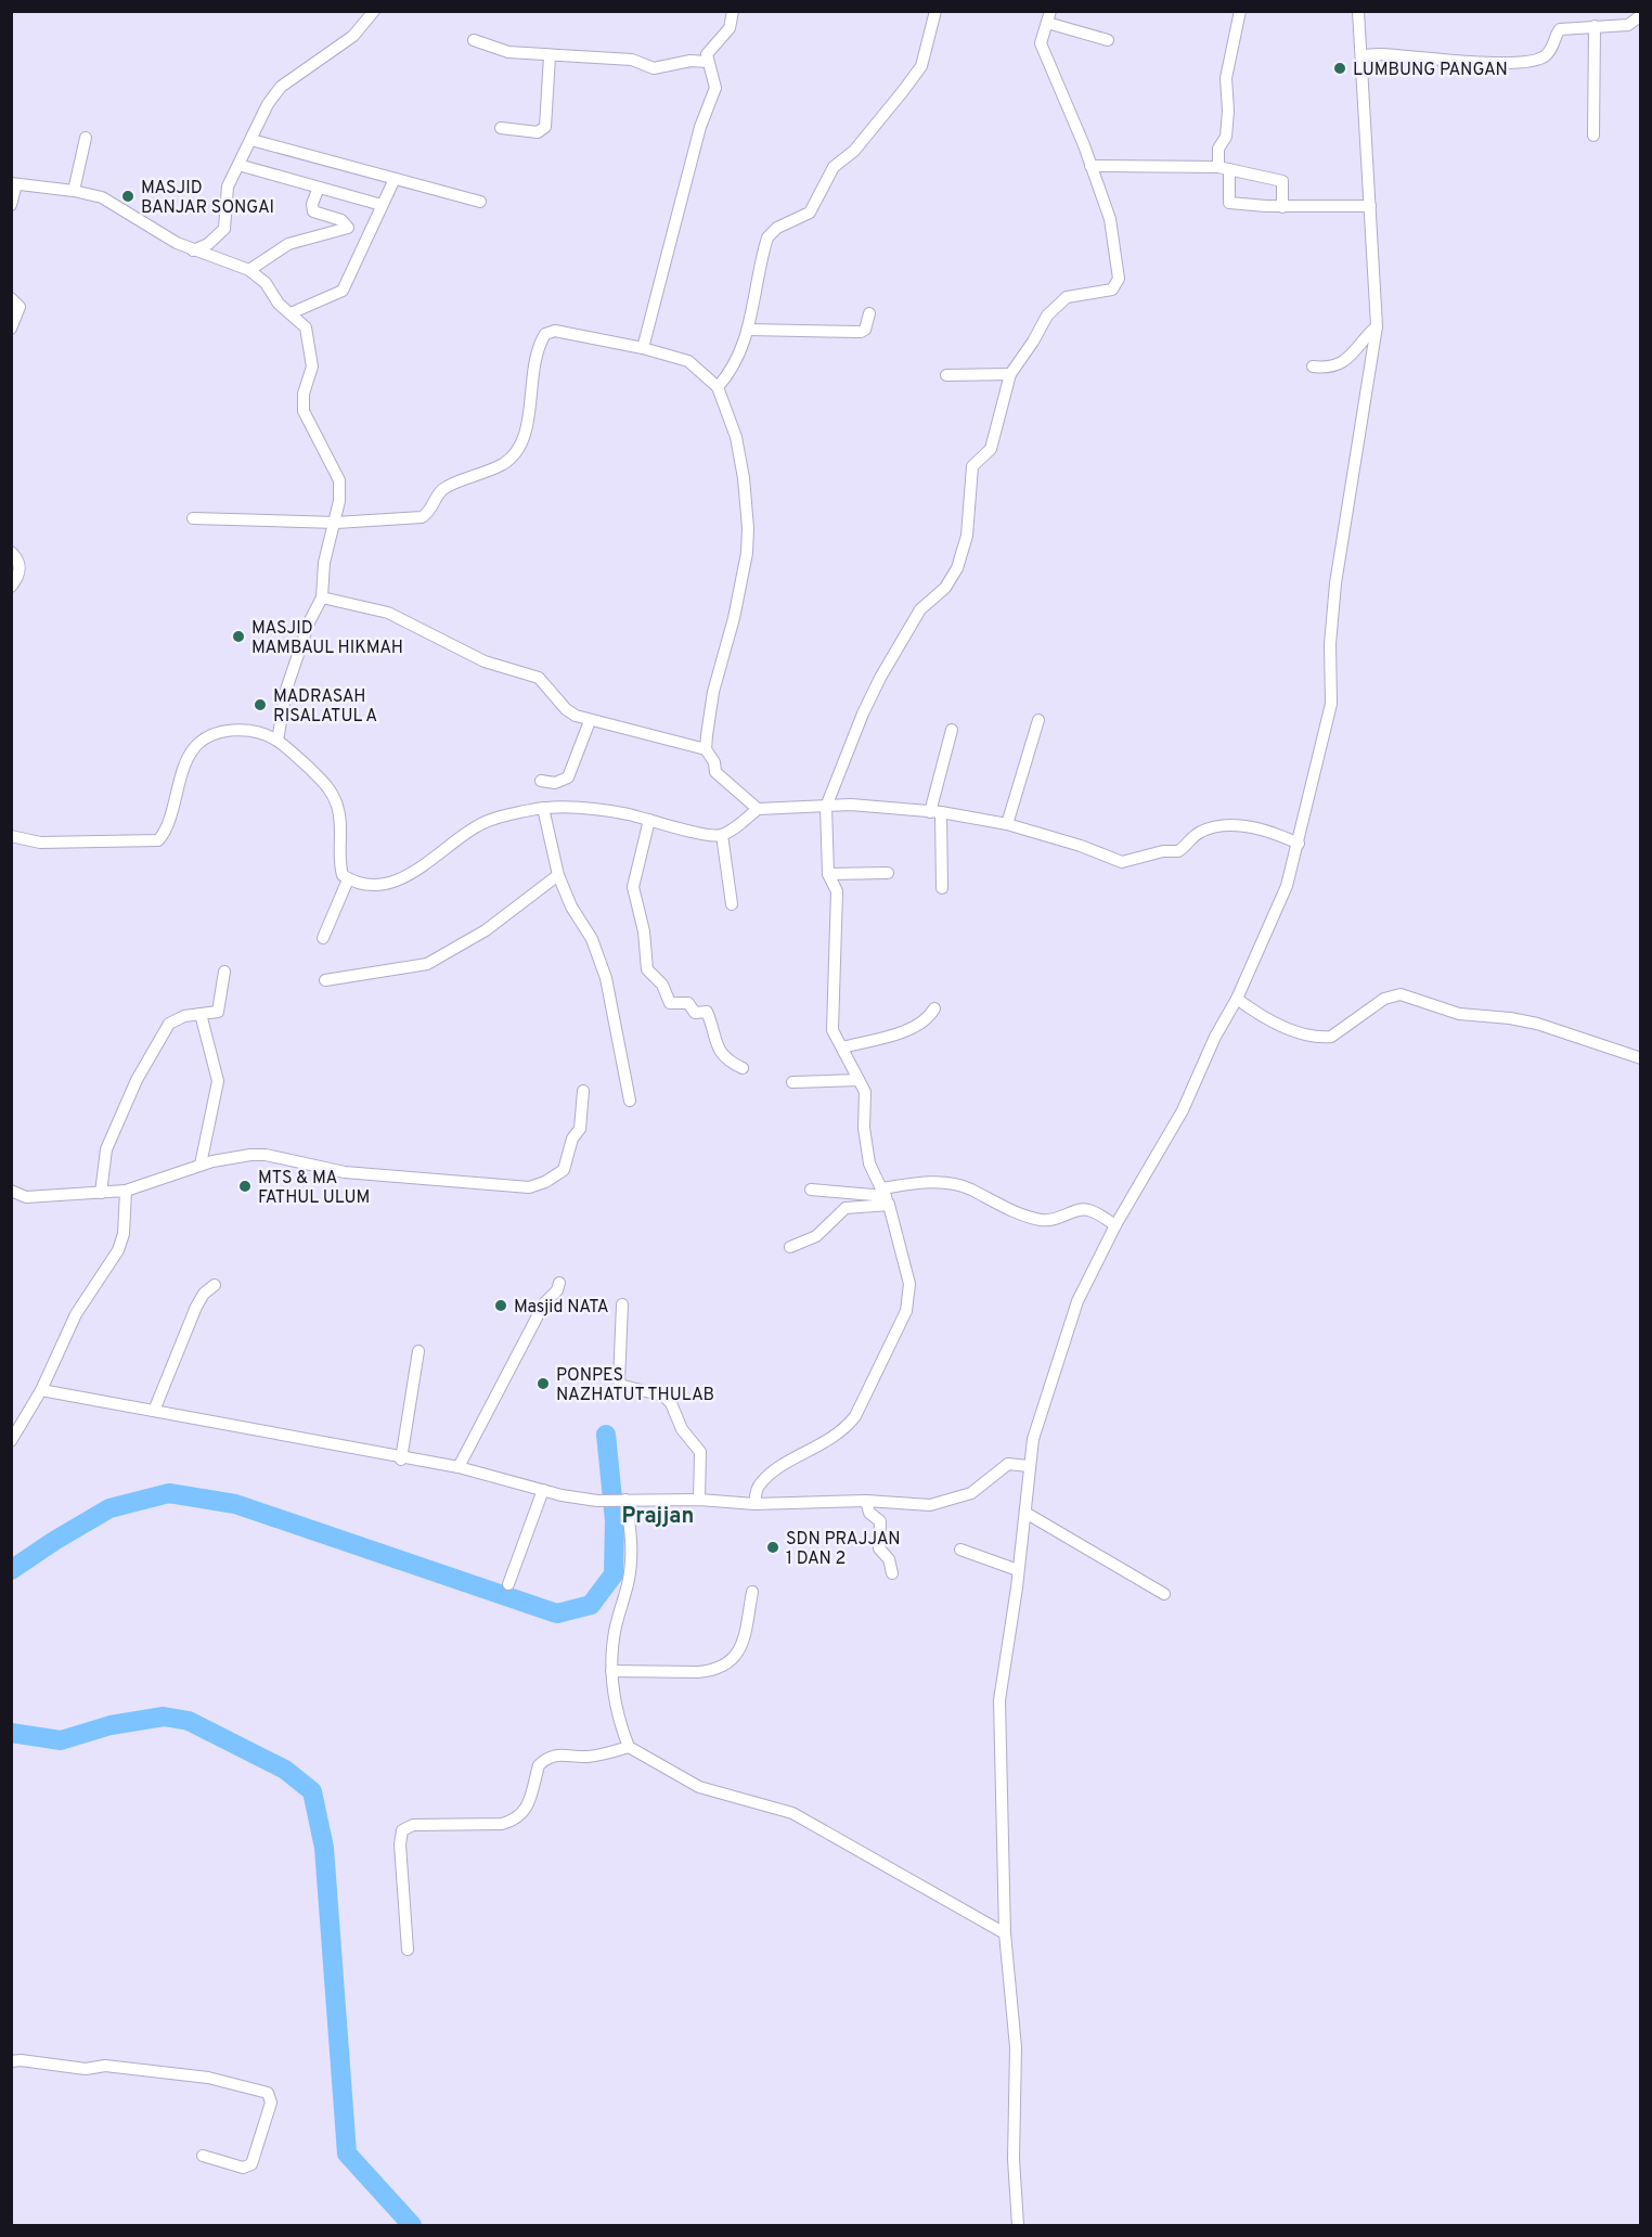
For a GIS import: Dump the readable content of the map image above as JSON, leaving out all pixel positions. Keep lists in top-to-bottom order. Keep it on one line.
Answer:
{"districts":["Prajjan"],"places":["LUMBUNG PANGAN","MASJID BANJAR SONGAI","MASJID MAMBAUL HIKMAH","MADRASAH RISALATUL A","MTS & MA FATHUL ULUM","Masjid NATA","PONPES NAZHATUT THULAB","SDN PRAJJAN 1 DAN 2"]}
